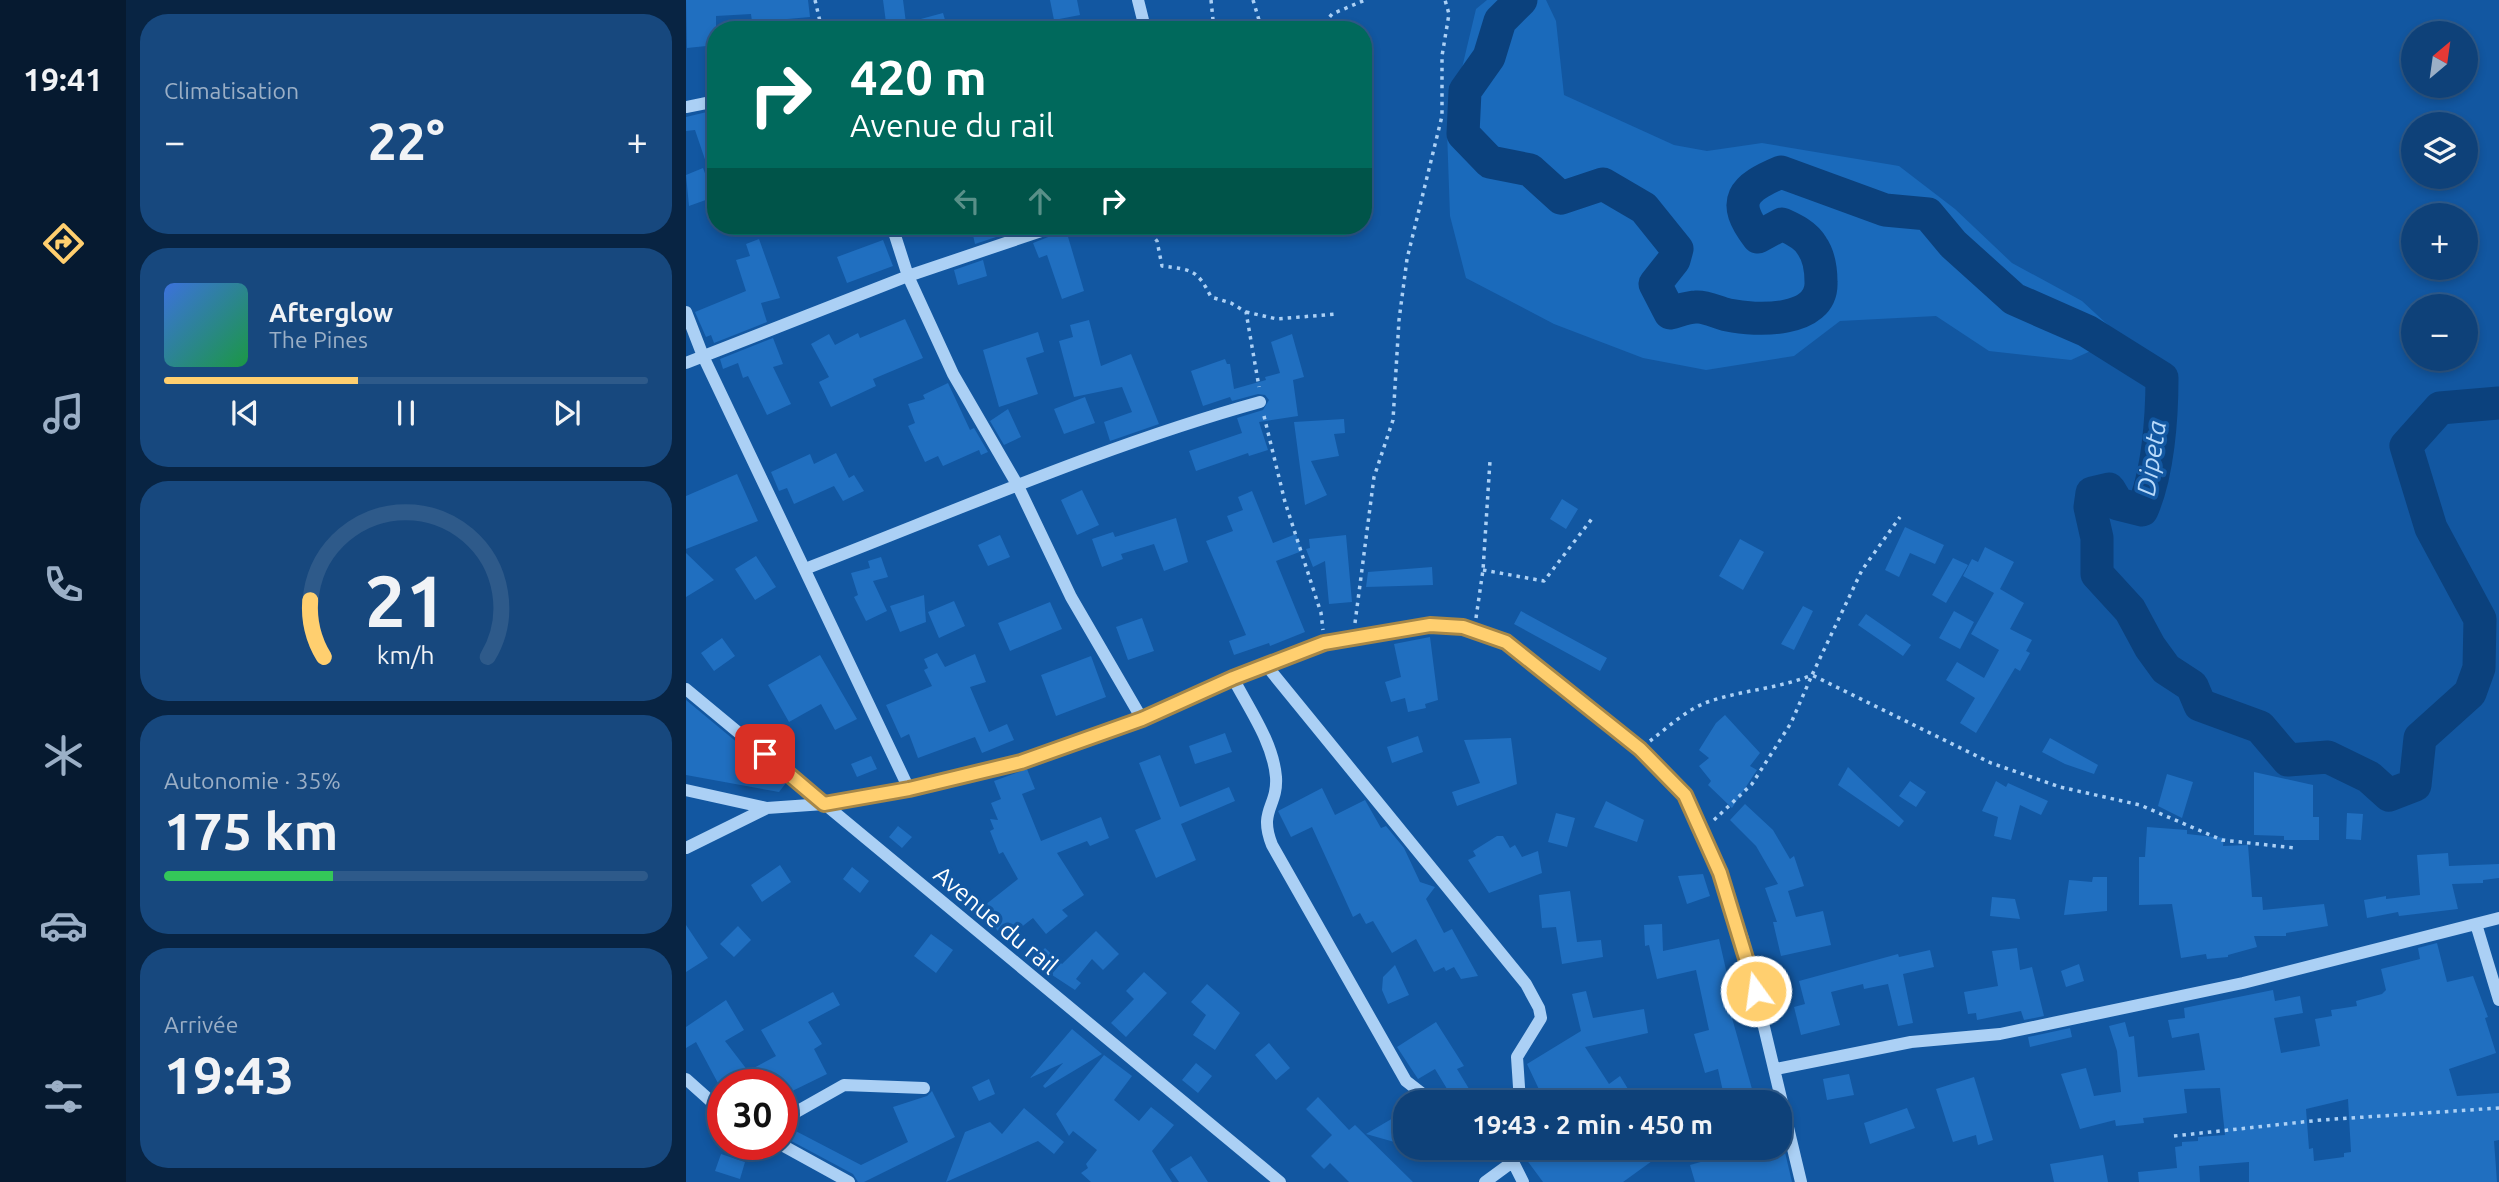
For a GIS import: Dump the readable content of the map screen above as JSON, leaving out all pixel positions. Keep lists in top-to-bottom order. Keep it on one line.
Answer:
{"streets":{"street":["Avenue du rail"]},"water":["Dipeta"],"north":"top right","page":{"tabs":"19:41","tile":["Climatisation",["Autonomie · 35%","175 km"],["Arrivée","19:43"]],"map_buttons":["+","−"],"turn":["420 m","Avenue du rail"],"heat":["−","22°","+"],"song":["Afterglow","The Pines"],"limit":"30","trip":"19:43 · 2 min · 450 m","gauge":["21","km/h"]}}
